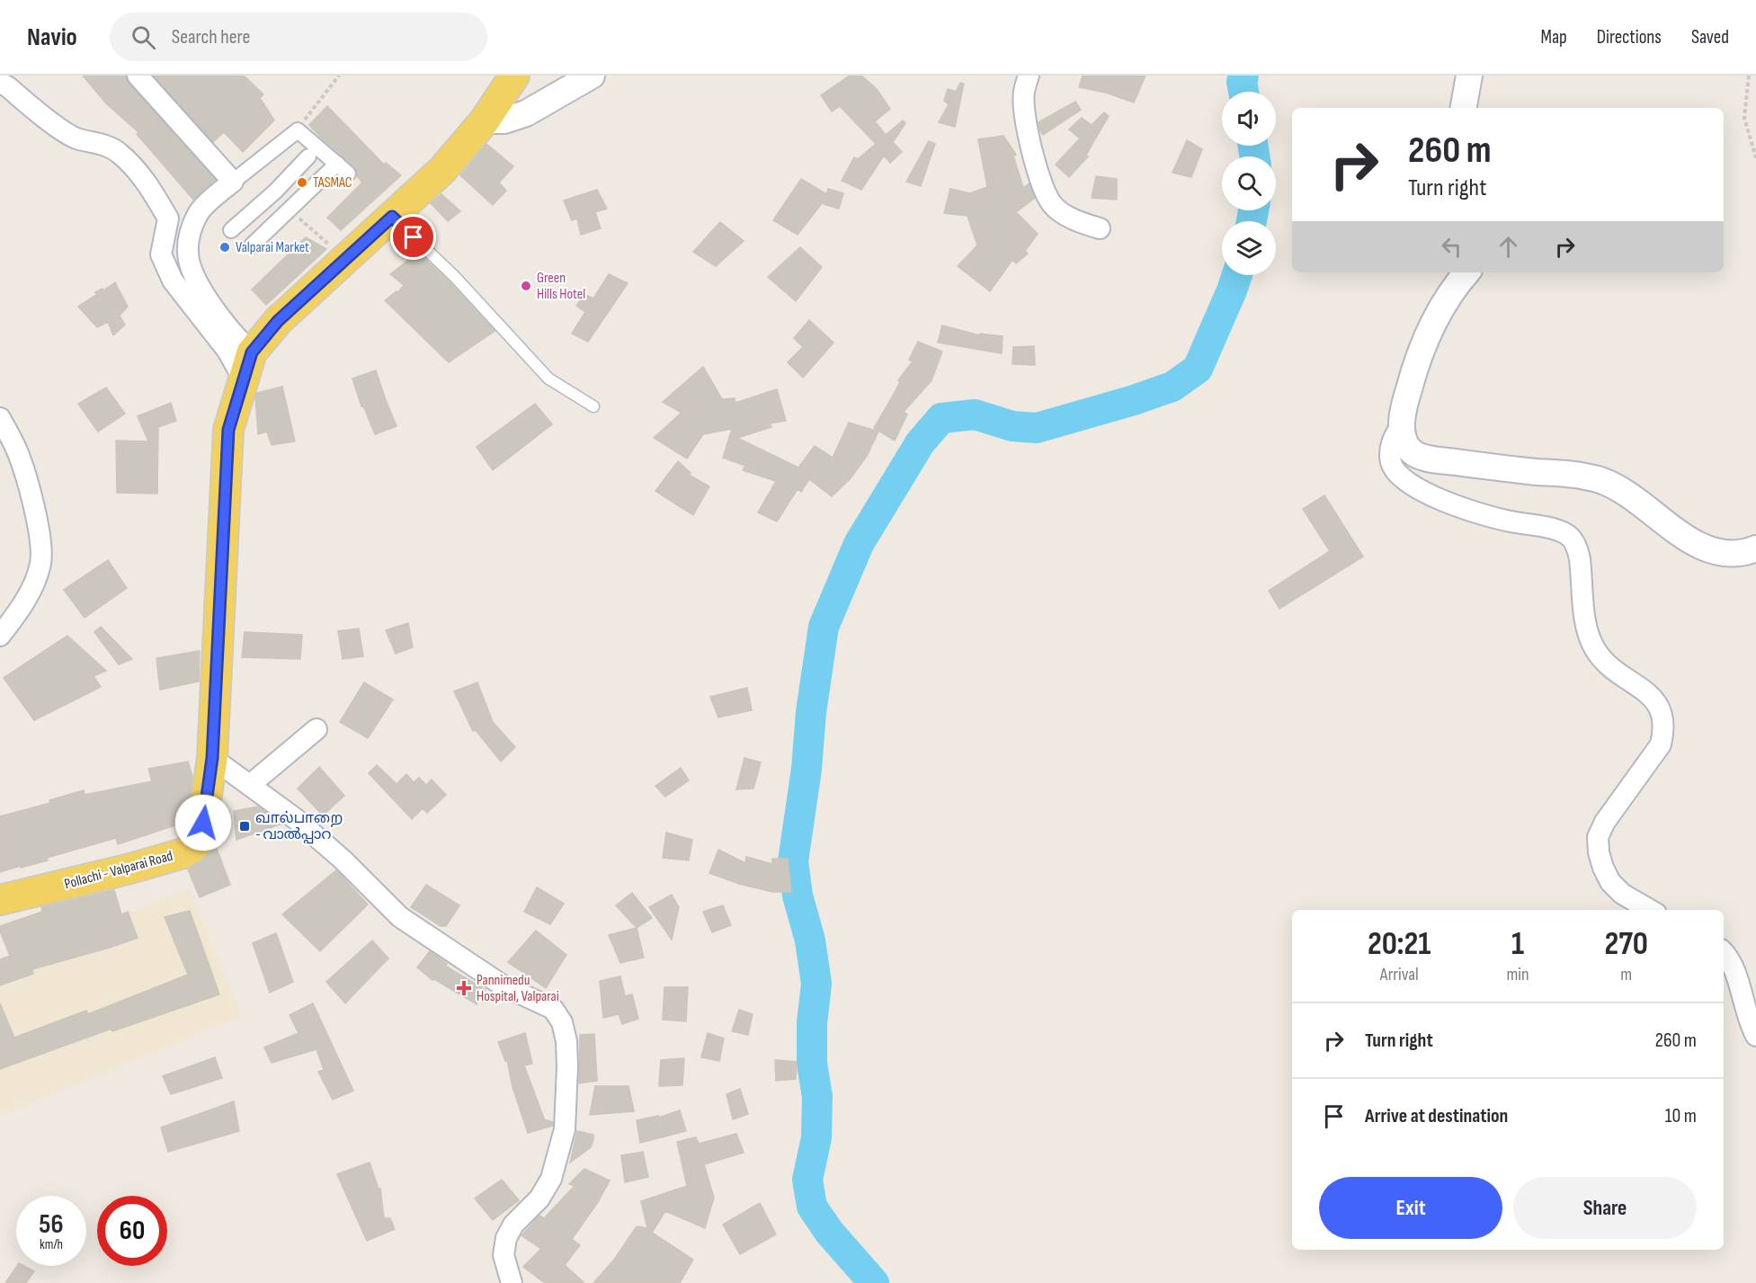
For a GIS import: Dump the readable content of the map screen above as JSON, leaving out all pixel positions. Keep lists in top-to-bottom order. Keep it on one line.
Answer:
{"streets":{"main road":["Pollachi - Valparai Road"]},"places":{"other":["TASMAC","Valparai Market","Green Hills Hotel"],"transit":["வால்பாறை - വാൽപ്പാറ"],"health":["Pannimedu Hospital, Valparai"]},"page":{"header":"Navio","search":"Search here","nav":["Map","Directions","Saved"],"turn":["260 m","Turn right"],"eta":["20:21","Arrival","1","min","270","m"],"list":[{"name":"Turn right","value":"260 m"},{"name":"Arrive at destination","value":"10 m"}],"buttons":["Exit","Share"],"speed":"56 km/h","limit":"60"}}
